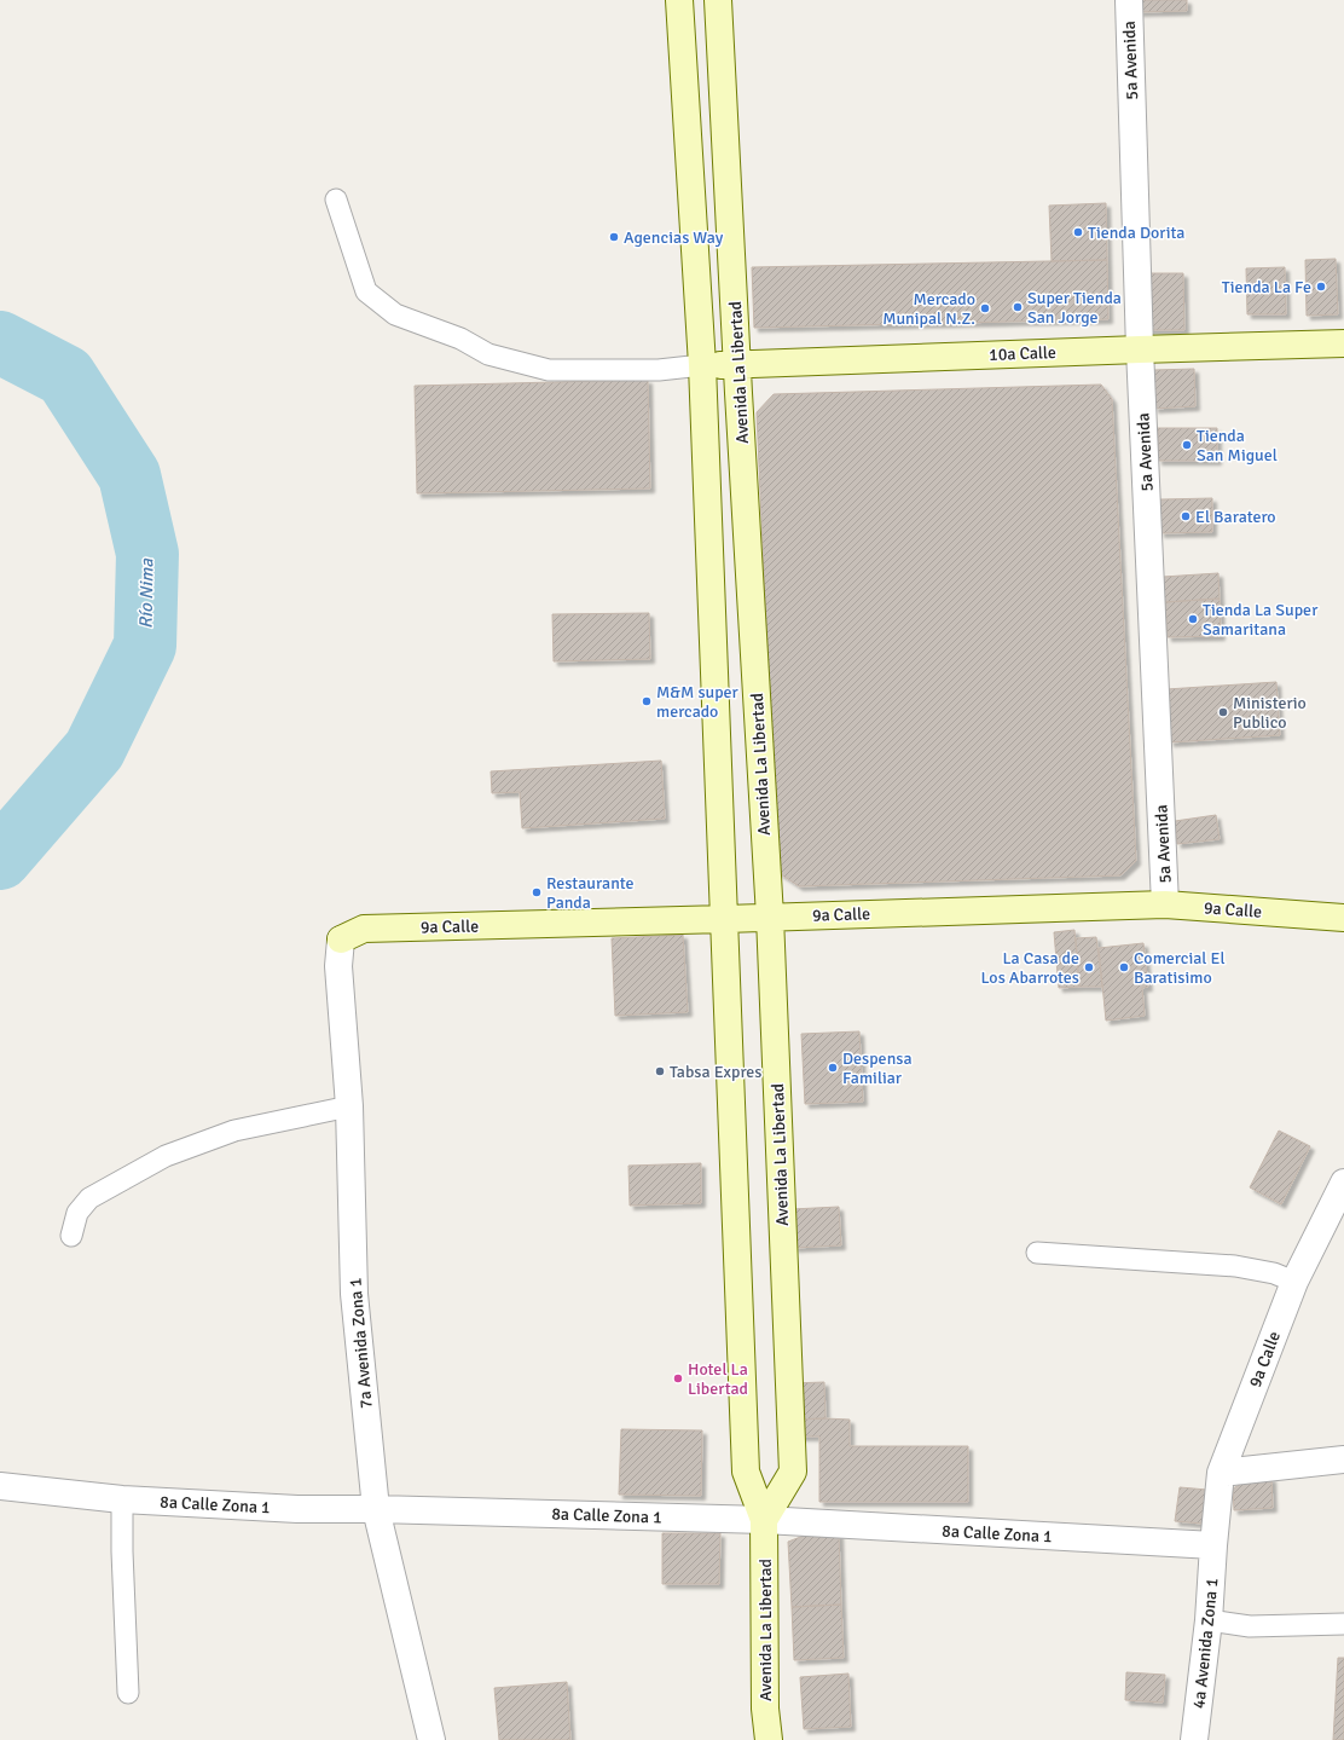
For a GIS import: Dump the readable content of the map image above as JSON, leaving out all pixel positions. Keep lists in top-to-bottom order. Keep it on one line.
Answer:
{"streets":{"street":["5a Avenida","10a Calle","Avenida La Libertad","9a Calle","7a Avenida Zona 1","8a Calle Zona 1","4a Avenida Zona 1"]},"crossings":[["5a Avenida","10a Calle"],["5a Avenida","9a Calle"],["10a Calle","Avenida La Libertad"],["Avenida La Libertad","9a Calle"],["Avenida La Libertad","8a Calle Zona 1"],["9a Calle","7a Avenida Zona 1"],["9a Calle","8a Calle Zona 1"],["9a Calle","4a Avenida Zona 1"],["7a Avenida Zona 1","8a Calle Zona 1"],["8a Calle Zona 1","4a Avenida Zona 1"]],"water":["Río Nima"],"places":["Tienda Dorita","Agencias Way","Tienda La Fe","Super Tienda San Jorge","Mercado Munipal N.Z.","Tienda San Miguel","El Baratero","Tienda La Super Samaritana","M&M super mercado","Ministerio Publico","Restaurante Panda","La Casa de Los Abarrotes","Comercial El Baratisimo","Despensa Familiar","Tabsa Expres","Hotel La Libertad"]}
